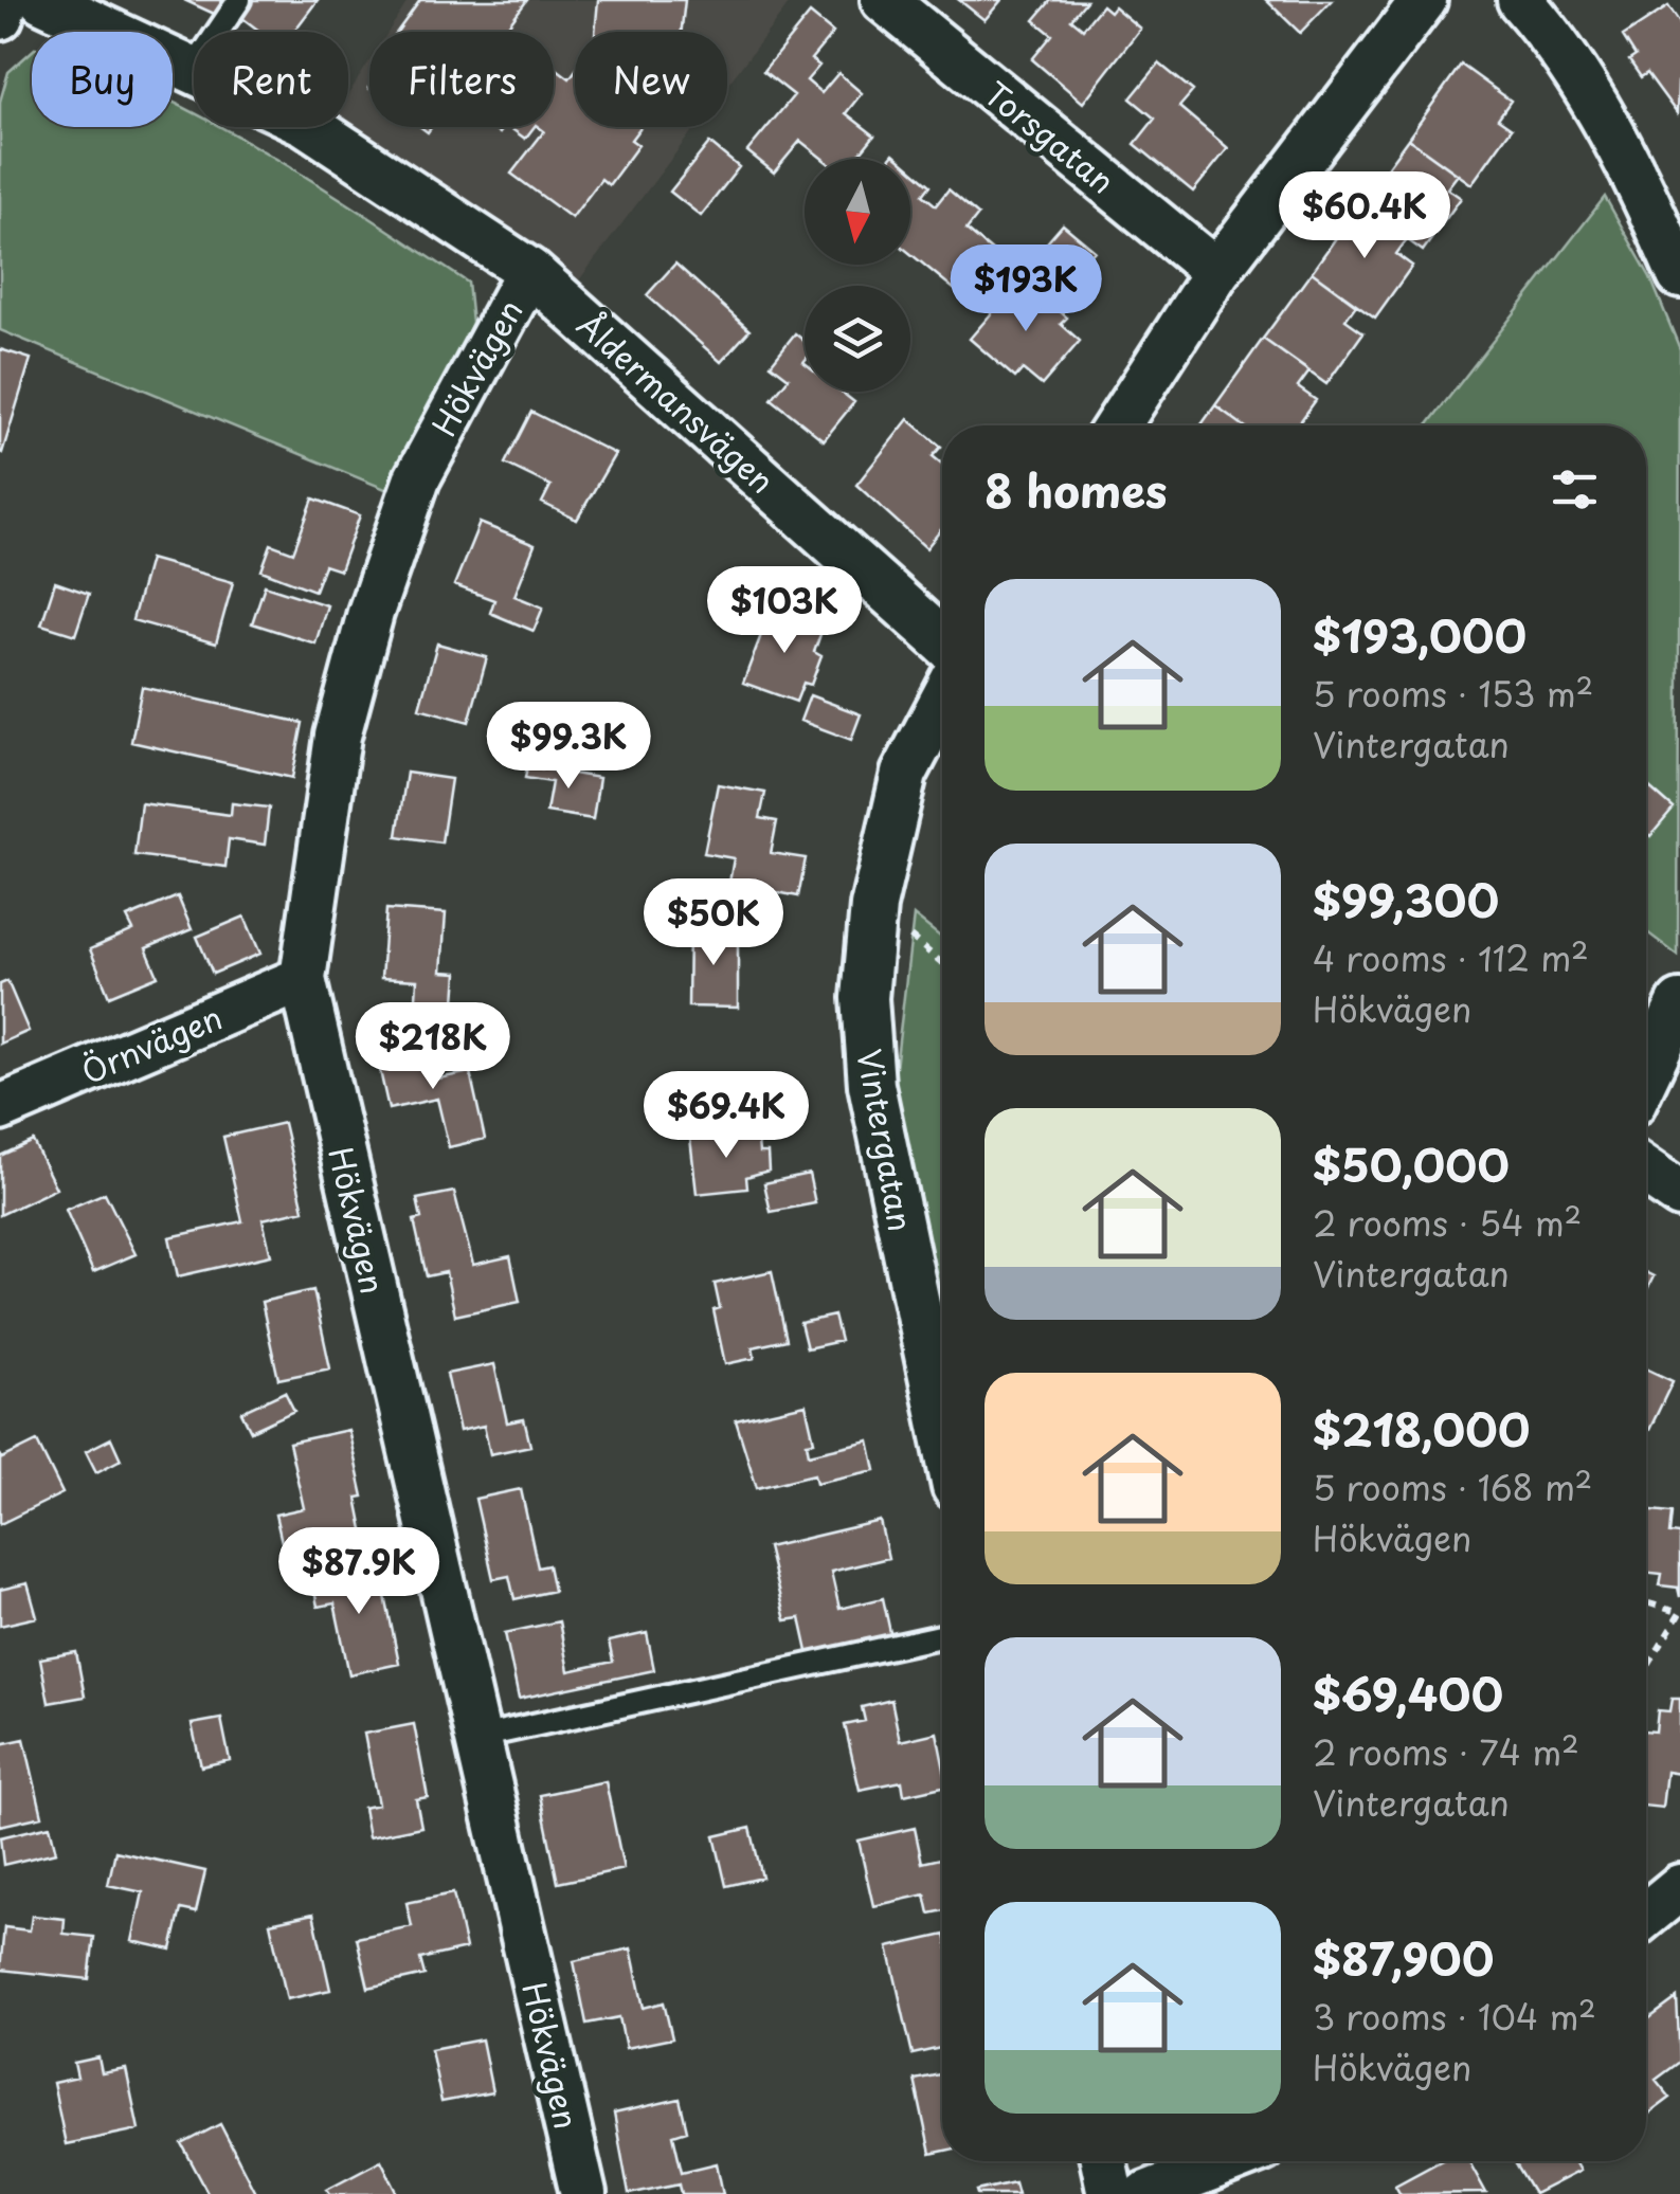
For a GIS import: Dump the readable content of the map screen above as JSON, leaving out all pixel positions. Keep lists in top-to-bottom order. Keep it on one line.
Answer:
{"streets":{"street":["Torsgatan","Hökvägen","Åldermansvägen","Örnvägen","Vintergatan"]},"crossings":[["Hökvägen","Åldermansvägen"],["Hökvägen","Örnvägen"]],"north":"bottom","page":{"chip":["Buy","Rent","Filters","New"],"price":["$60.4K","$193K","$103K","$99.3K","$50K","$218K","$69.4K","$87.9K"],"heading":"8 homes","list":[{"name":"$193,000","note":"5 rooms · 153 m² · Vintergatan"},{"name":"$99,300","note":"4 rooms · 112 m² · Hökvägen"},{"name":"$50,000","note":"2 rooms · 54 m² · Vintergatan"},{"name":"$218,000","note":"5 rooms · 168 m² · Hökvägen"},{"name":"$69,400","note":"2 rooms · 74 m² · Vintergatan"},{"name":"$87,900","note":"3 rooms · 104 m² · Hökvägen"}]}}
